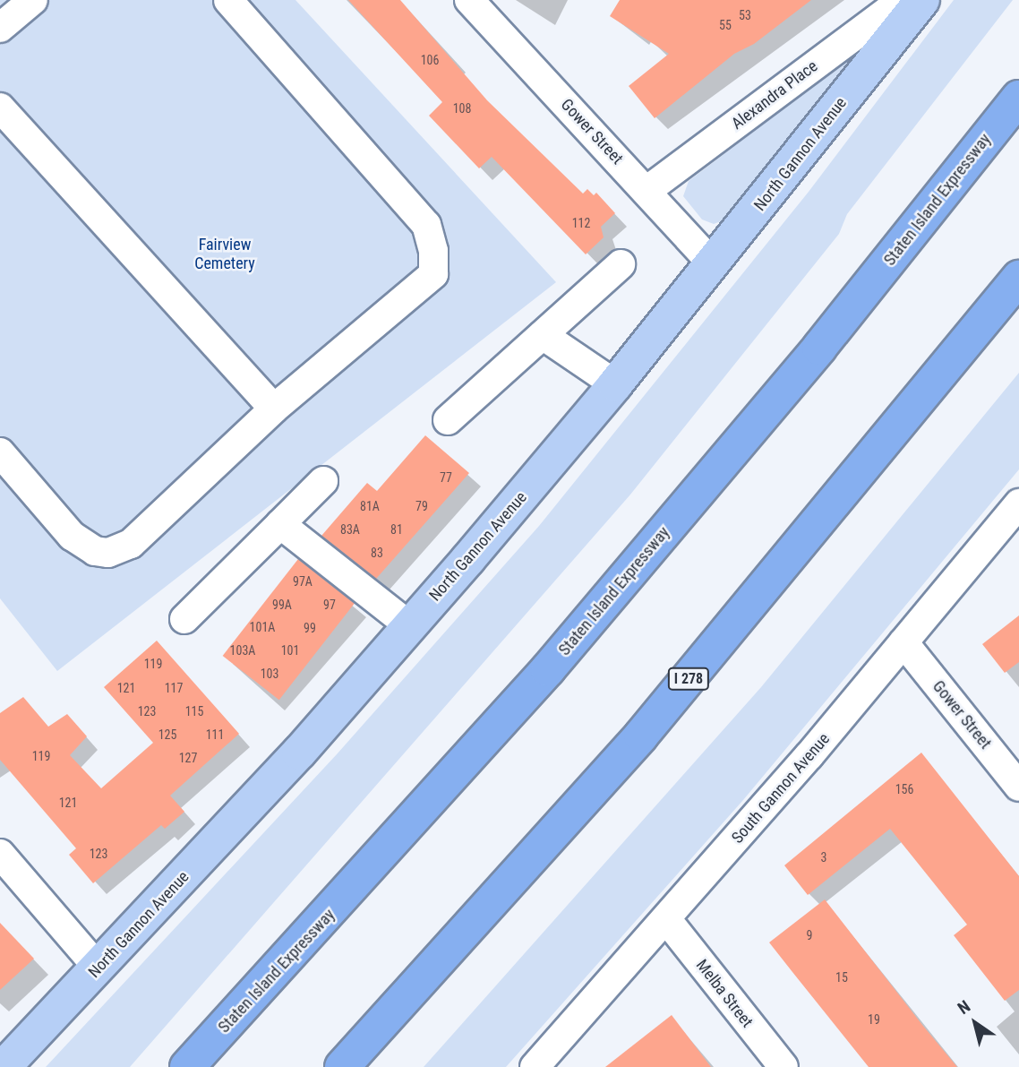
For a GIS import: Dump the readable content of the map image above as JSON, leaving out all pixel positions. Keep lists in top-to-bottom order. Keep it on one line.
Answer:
{"streets":{"highway":["Staten Island Expressway","I 278"],"main road":["North Gannon Avenue"],"street":["Alexandra Place","Gower Street","South Gannon Avenue","Melba Street"]},"crossings":[["Alexandra Place","Gower Street"],["Gower Street","North Gannon Avenue"],["Gower Street","South Gannon Avenue"],["South Gannon Avenue","Melba Street"]],"parks":["Fairview Cemetery"],"house_numbers":["53","55","106","108","112","77","81A","79","83A","81","83","97A","99A","97","101A","99","103A","101","119","103","121","117","123","115","125","111","119","127","156","121","123","3","9","15","19"],"north":"top left"}
